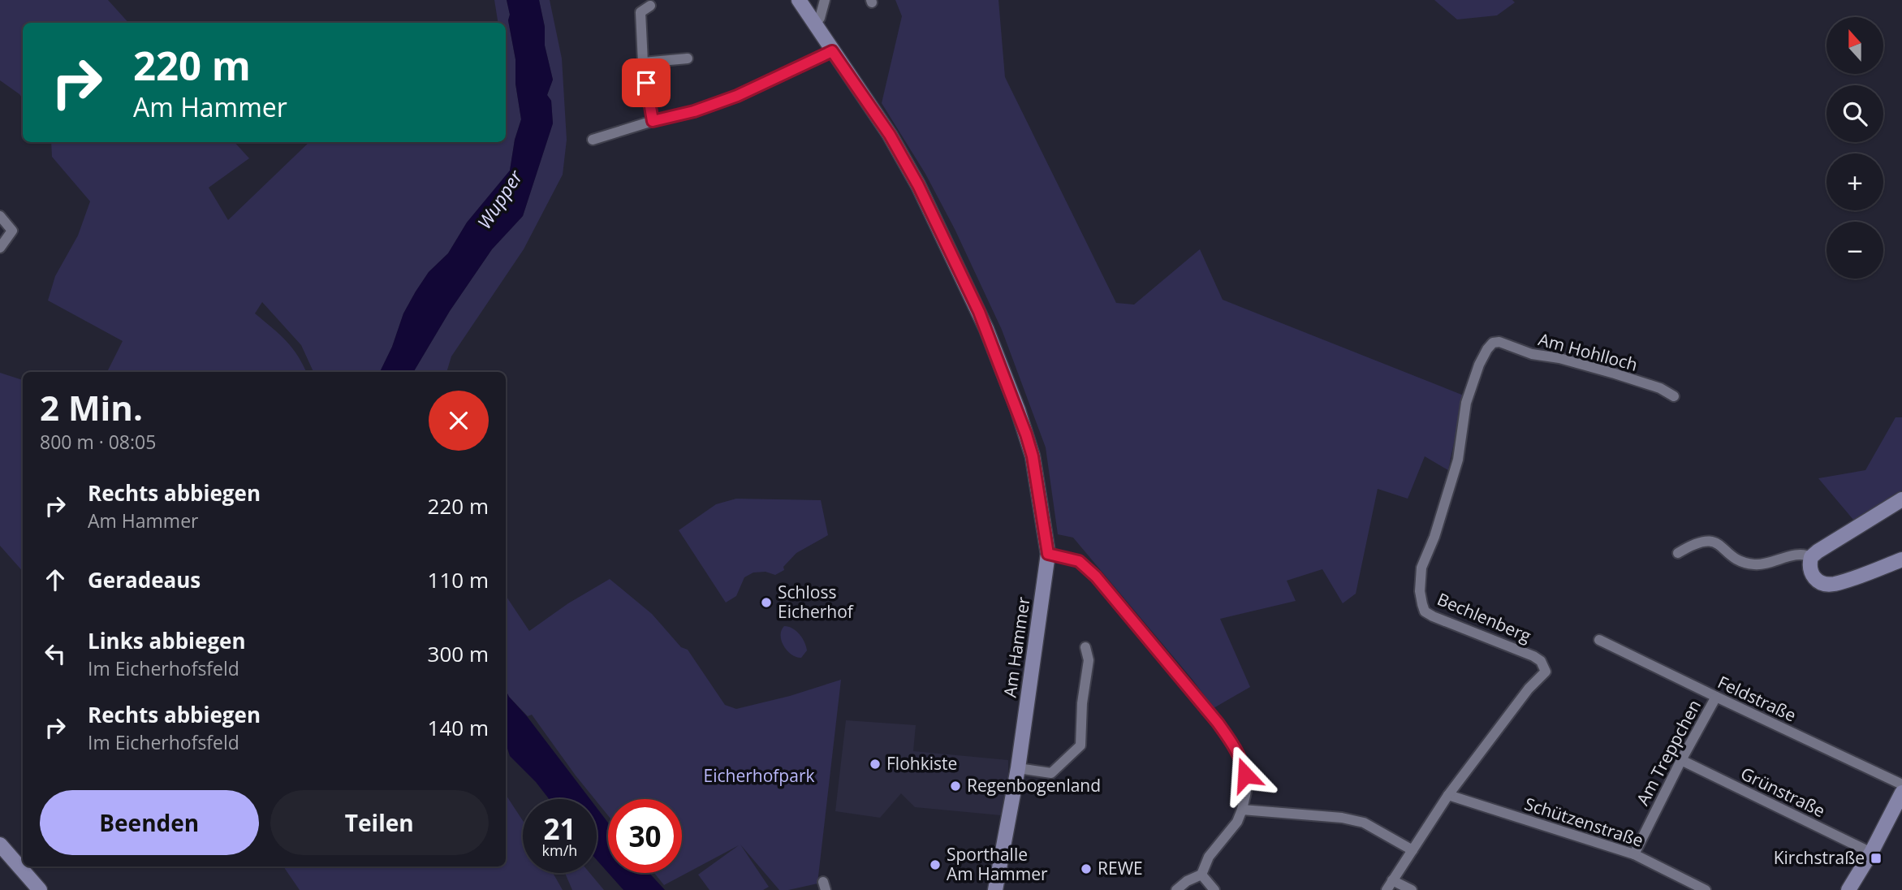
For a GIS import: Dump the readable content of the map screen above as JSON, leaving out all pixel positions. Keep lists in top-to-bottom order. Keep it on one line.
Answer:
{"streets":{"main road":["Am Hammer"],"street":["Am Hohlloch","Bechlenberg","Feldstraße","Am Treppchen","Grünstraße","Schützenstraße"]},"crossings":[["Am Hohlloch","Bechlenberg"],["Bechlenberg","Schützenstraße"],["Feldstraße","Am Treppchen"],["Am Treppchen","Grünstraße"],["Am Treppchen","Schützenstraße"]],"water":["Wupper"],"parks":["Eicherhofpark"],"places":{"other":["Schloss Eicherhof","Flohkiste","Regenbogenland","Sporthalle Am Hammer","REWE"],"transit":["Kirchstraße"]},"north":"top","page":{"map_buttons":["+","−"],"turn":["220 m","Am Hammer"],"heading":["2 Min.","800 m · 08:05"],"list":[{"name":"Rechts abbiegen","note":"Am Hammer","value":"220 m"},{"name":"Geradeaus","value":"110 m"},{"name":"Links abbiegen","note":"Im Eicherhofsfeld","value":"300 m"},{"name":"Rechts abbiegen","note":"Im Eicherhofsfeld","value":"140 m"}],"buttons":["Beenden","Teilen"],"speed":"21 km/h","limit":"30"}}
